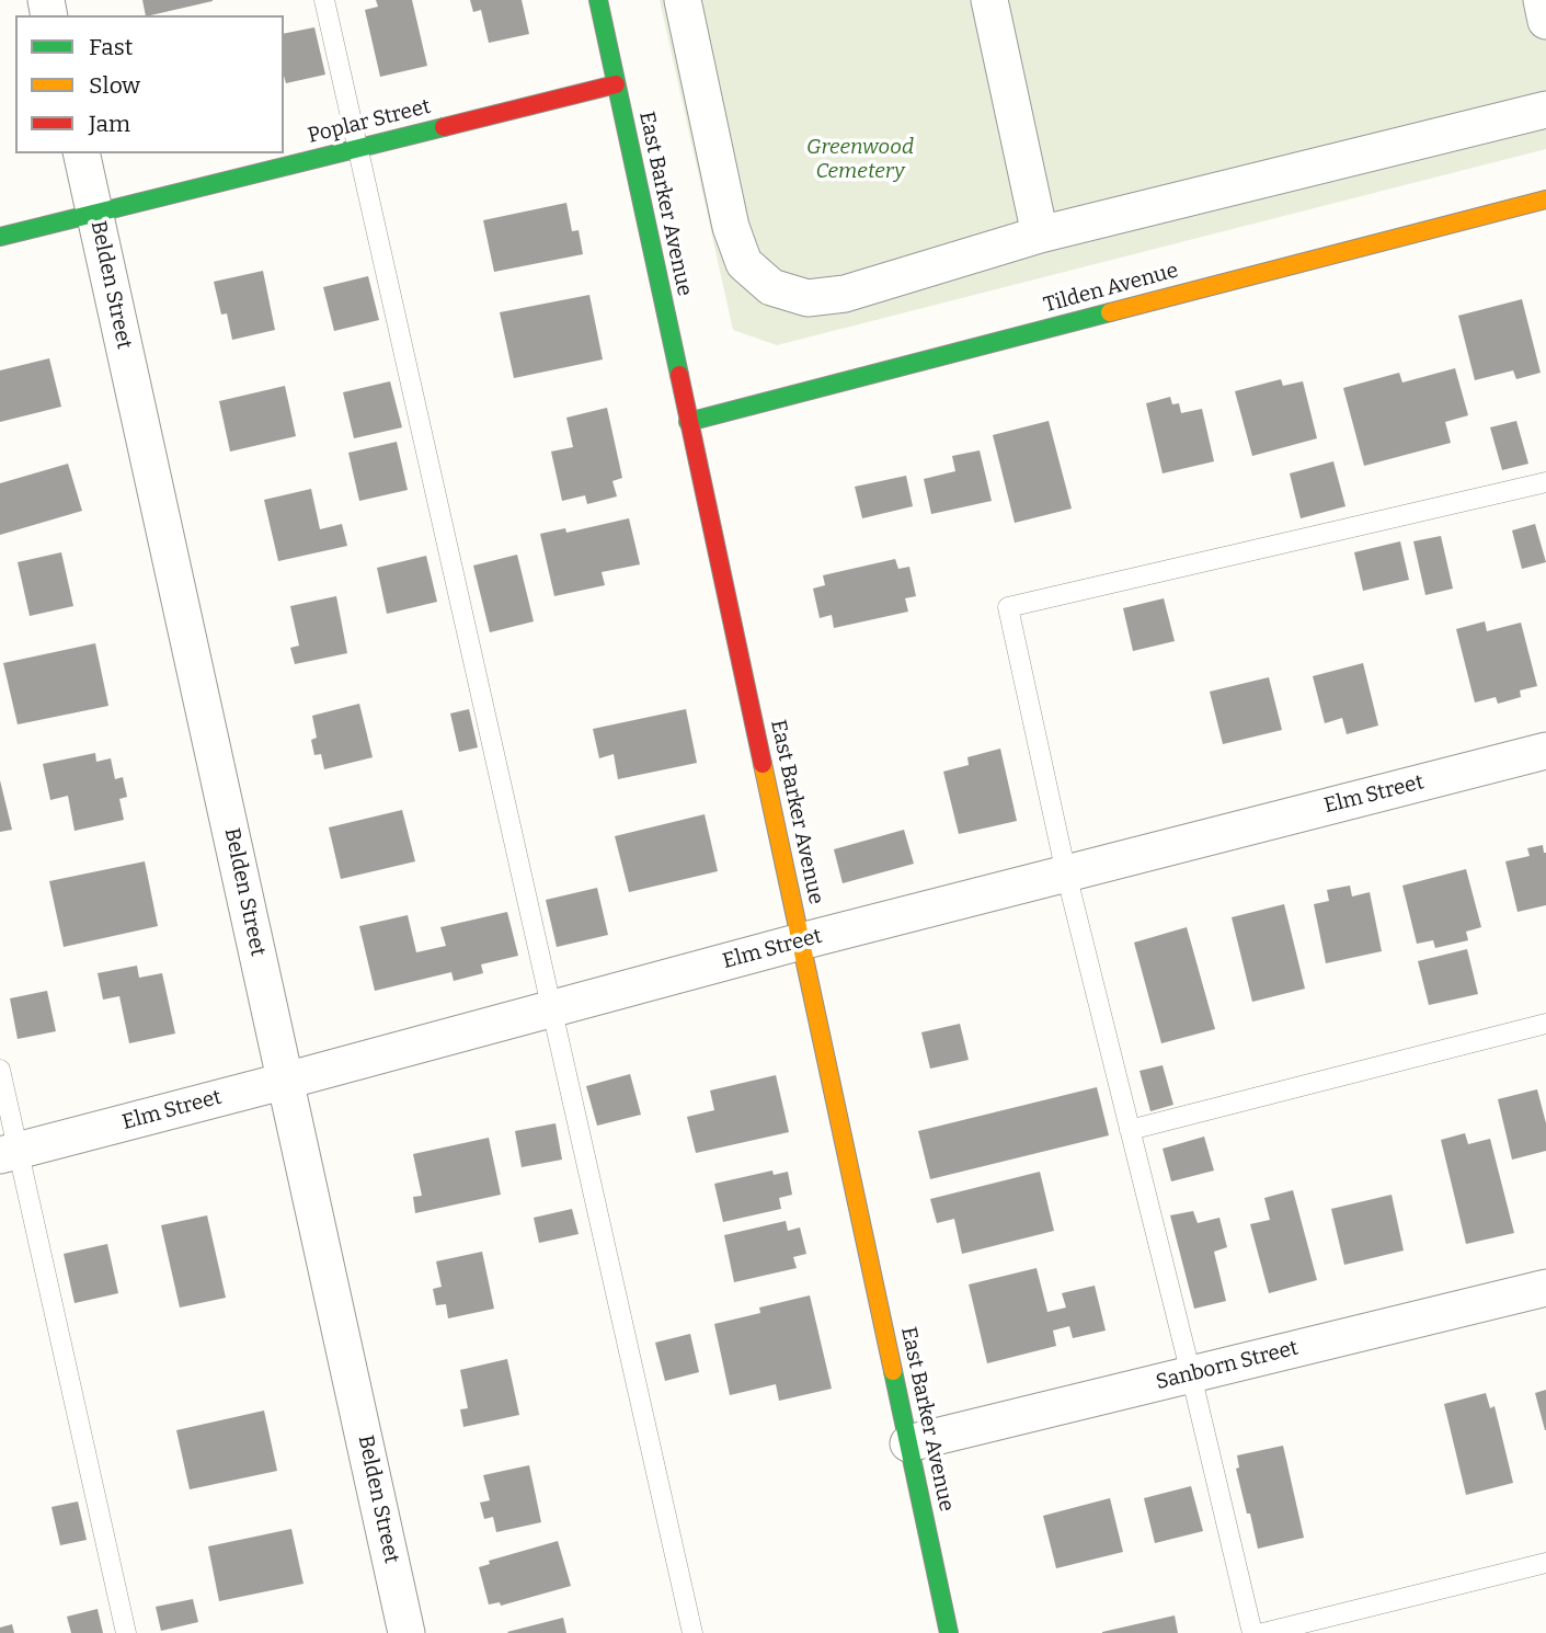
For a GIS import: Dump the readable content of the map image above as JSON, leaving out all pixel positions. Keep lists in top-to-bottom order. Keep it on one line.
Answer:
{"streets":{"street":["Poplar Street","East Barker Avenue","Belden Street","Tilden Avenue","Elm Street","Sanborn Street"]},"crossings":[["Poplar Street","East Barker Avenue"],["Poplar Street","Belden Street"],["East Barker Avenue","Tilden Avenue"],["East Barker Avenue","Elm Street"],["East Barker Avenue","Sanborn Street"],["Belden Street","Elm Street"]],"parks":["Greenwood Cemetery"],"legend":["Fast","Slow","Jam"]}
